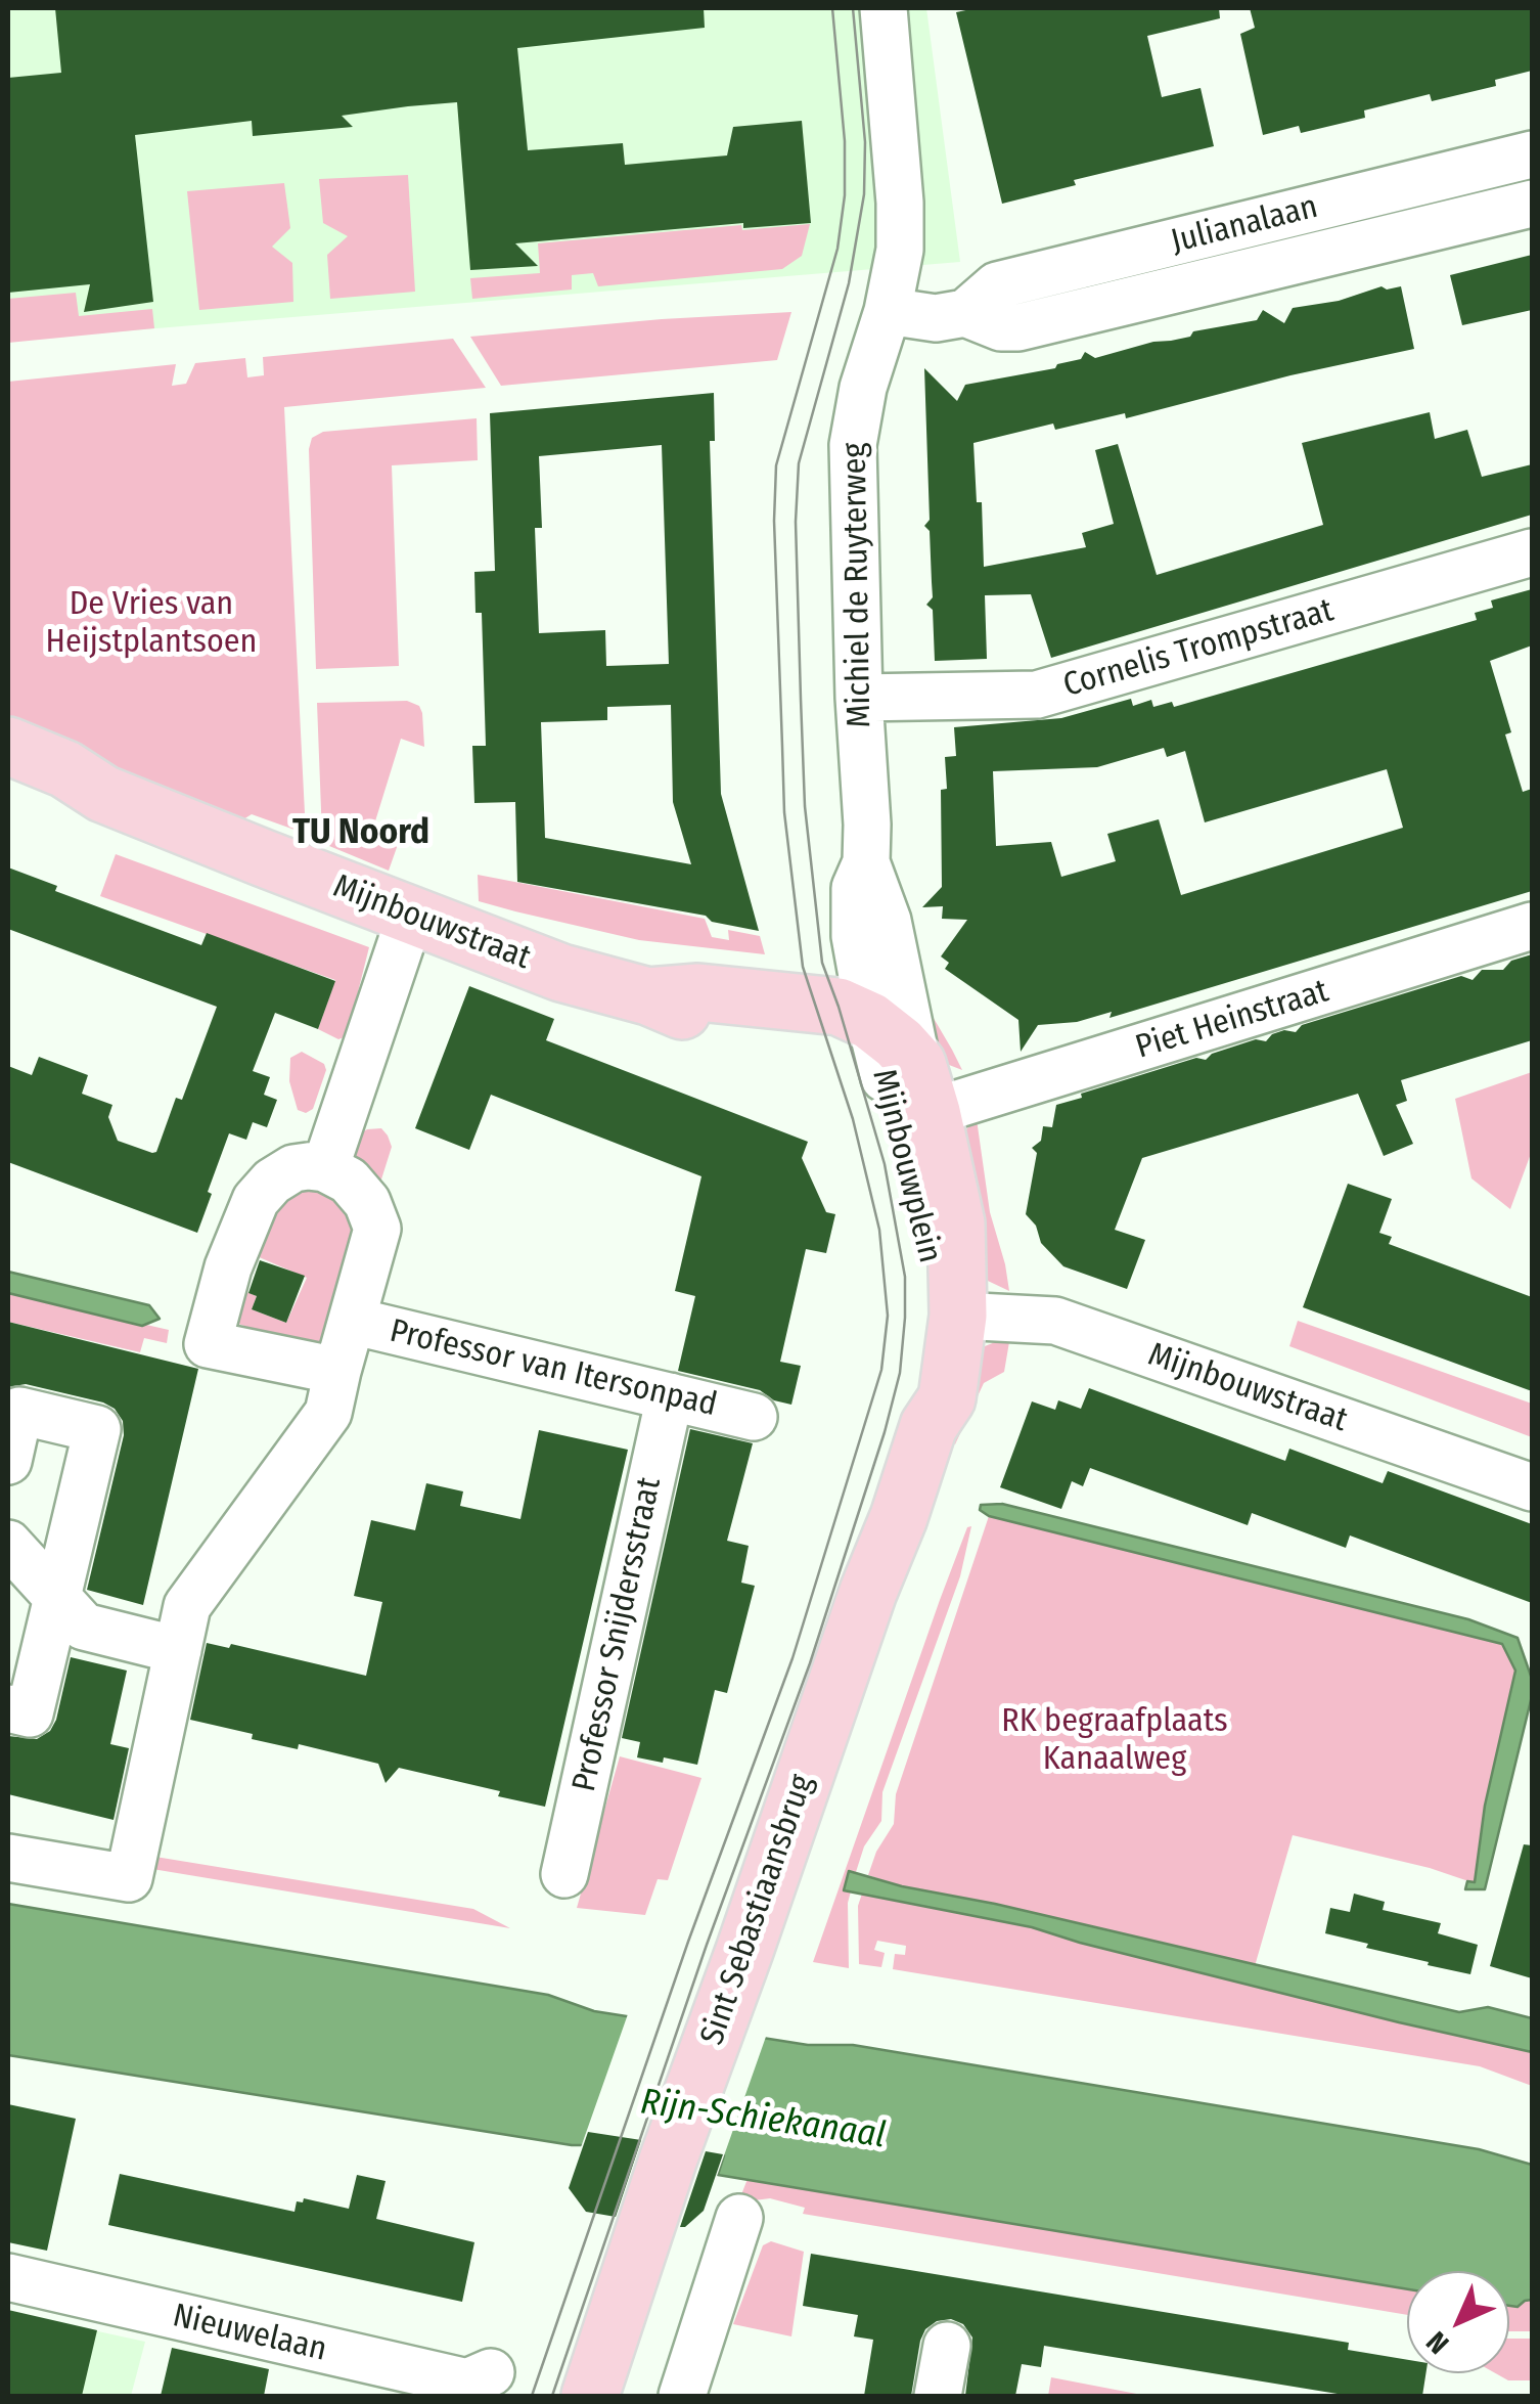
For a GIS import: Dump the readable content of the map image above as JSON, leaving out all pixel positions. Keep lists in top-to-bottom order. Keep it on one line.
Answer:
{"streets":{"main road":["Mijnbouwstraat","Mijnbouwplein","Sint Sebastiaansbrug"],"street":["Julianalaan","Michiel de Ruyterweg","Cornelis Trompstraat","Piet Heinstraat","Professor van Itersonpad","Professor Snijdersstraat","Nieuwelaan"]},"crossings":[["Julianalaan","Michiel de Ruyterweg"],["Michiel de Ruyterweg","Cornelis Trompstraat"],["Michiel de Ruyterweg","Mijnbouwstraat"],["Michiel de Ruyterweg","Piet Heinstraat"],["Michiel de Ruyterweg","Mijnbouwplein"],["Mijnbouwstraat","Piet Heinstraat"],["Mijnbouwstraat","Mijnbouwplein"],["Mijnbouwstraat","Sint Sebastiaansbrug"],["Piet Heinstraat","Mijnbouwplein"],["Mijnbouwplein","Sint Sebastiaansbrug"],["Professor van Itersonpad","Professor Snijdersstraat"]],"districts":["TU Noord"],"water":["Rijn-Schiekanaal"],"parks":["De Vries van Heijstplantsoen","RK begraafplaats Kanaalweg"],"north":"bottom left"}
